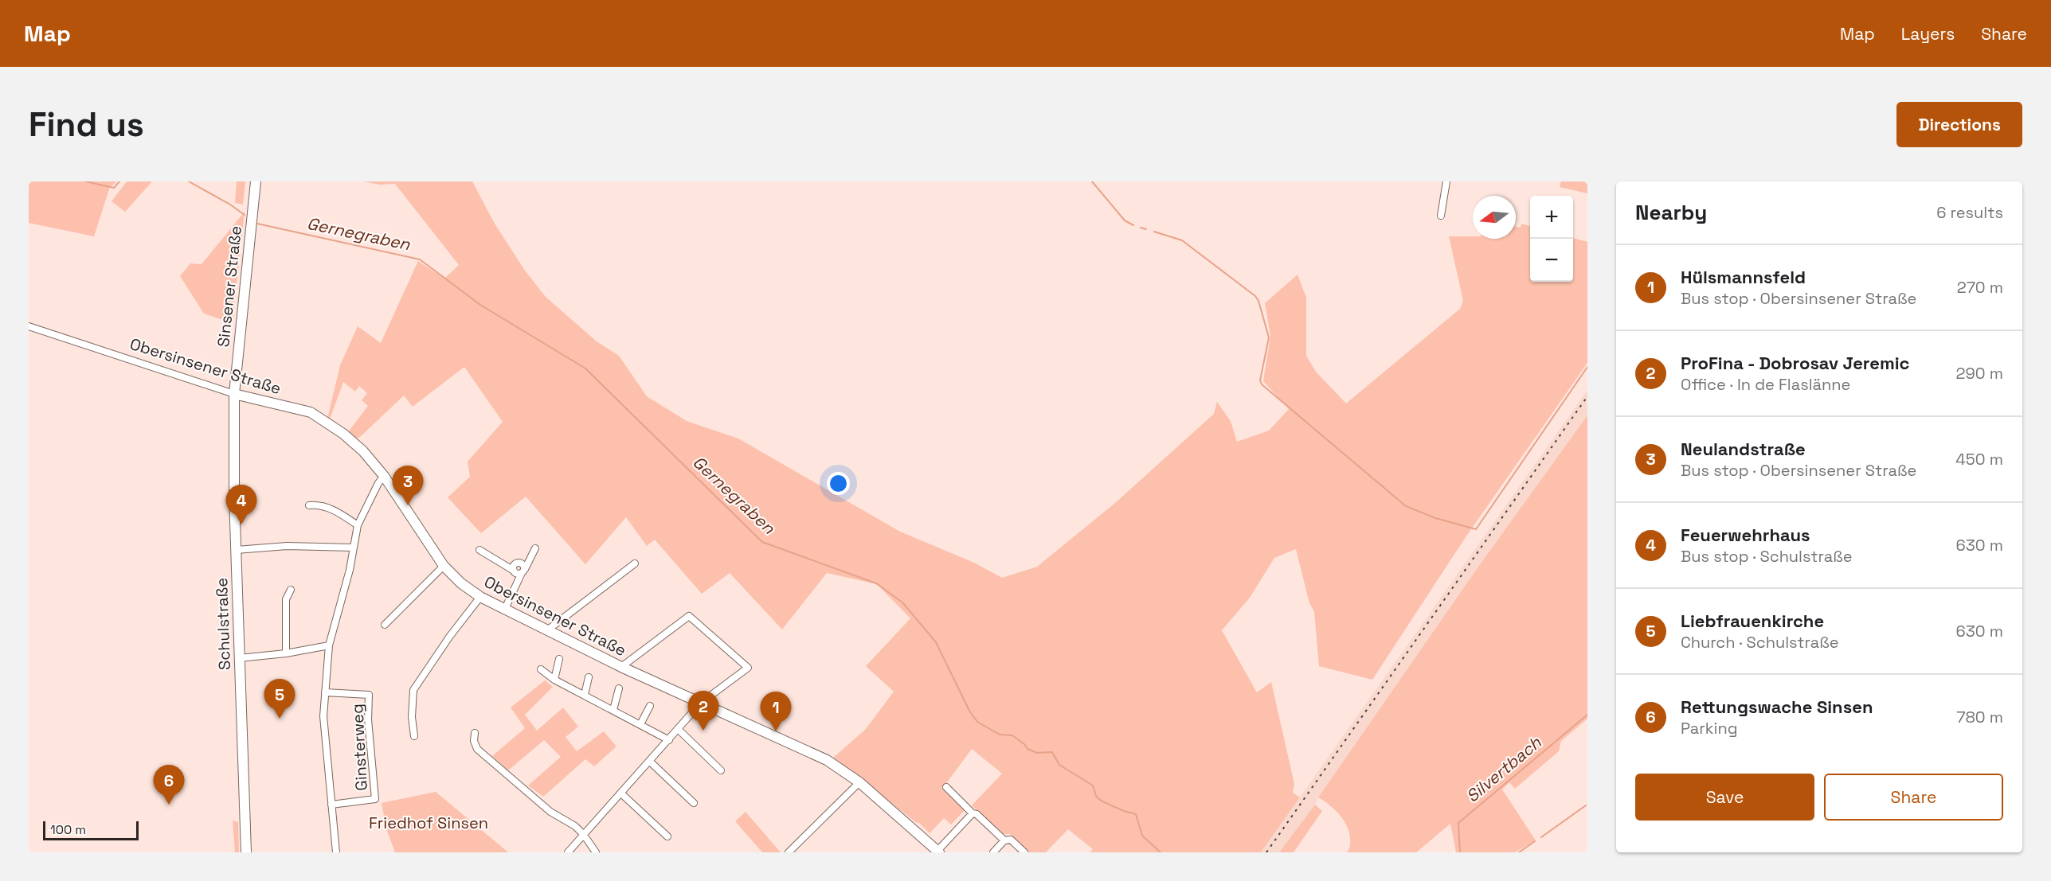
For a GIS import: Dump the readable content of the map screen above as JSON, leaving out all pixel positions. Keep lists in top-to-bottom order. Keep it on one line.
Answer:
{"streets":{"street":["Sinsener Straße","Obersinsener Straße","Schulstraße","Ginsterweg"]},"crossings":[["Sinsener Straße","Obersinsener Straße"],["Sinsener Straße","Schulstraße"],["Obersinsener Straße","Schulstraße"]],"water":["Gernegraben","Silvertbach"],"parks":["Friedhof Sinsen"],"scale_bar":"100 m","north":"left","page":{"header":"Map","nav":["Map","Layers","Share"],"buttons":["Directions",["Save","Share"]],"title":"Find us","heading":["Nearby","6 results"],"map_buttons":["+","−"],"list":[{"mark":"1","name":"Hülsmannsfeld","note":"Bus stop · Obersinsener Straße","value":"270 m"},{"mark":"2","name":"ProFina - Dobrosav Jeremic","note":"Office · In de Flaslänne","value":"290 m"},{"mark":"3","name":"Neulandstraße","note":"Bus stop · Obersinsener Straße","value":"450 m"},{"mark":"4","name":"Feuerwehrhaus","note":"Bus stop · Schulstraße","value":"630 m"},{"mark":"5","name":"Liebfrauenkirche","note":"Church · Schulstraße","value":"630 m"},{"mark":"6","name":"Rettungswache Sinsen","note":"Parking","value":"780 m"}],"pins":["3","4","5","2","1","6"],"scale":"100 m"}}
